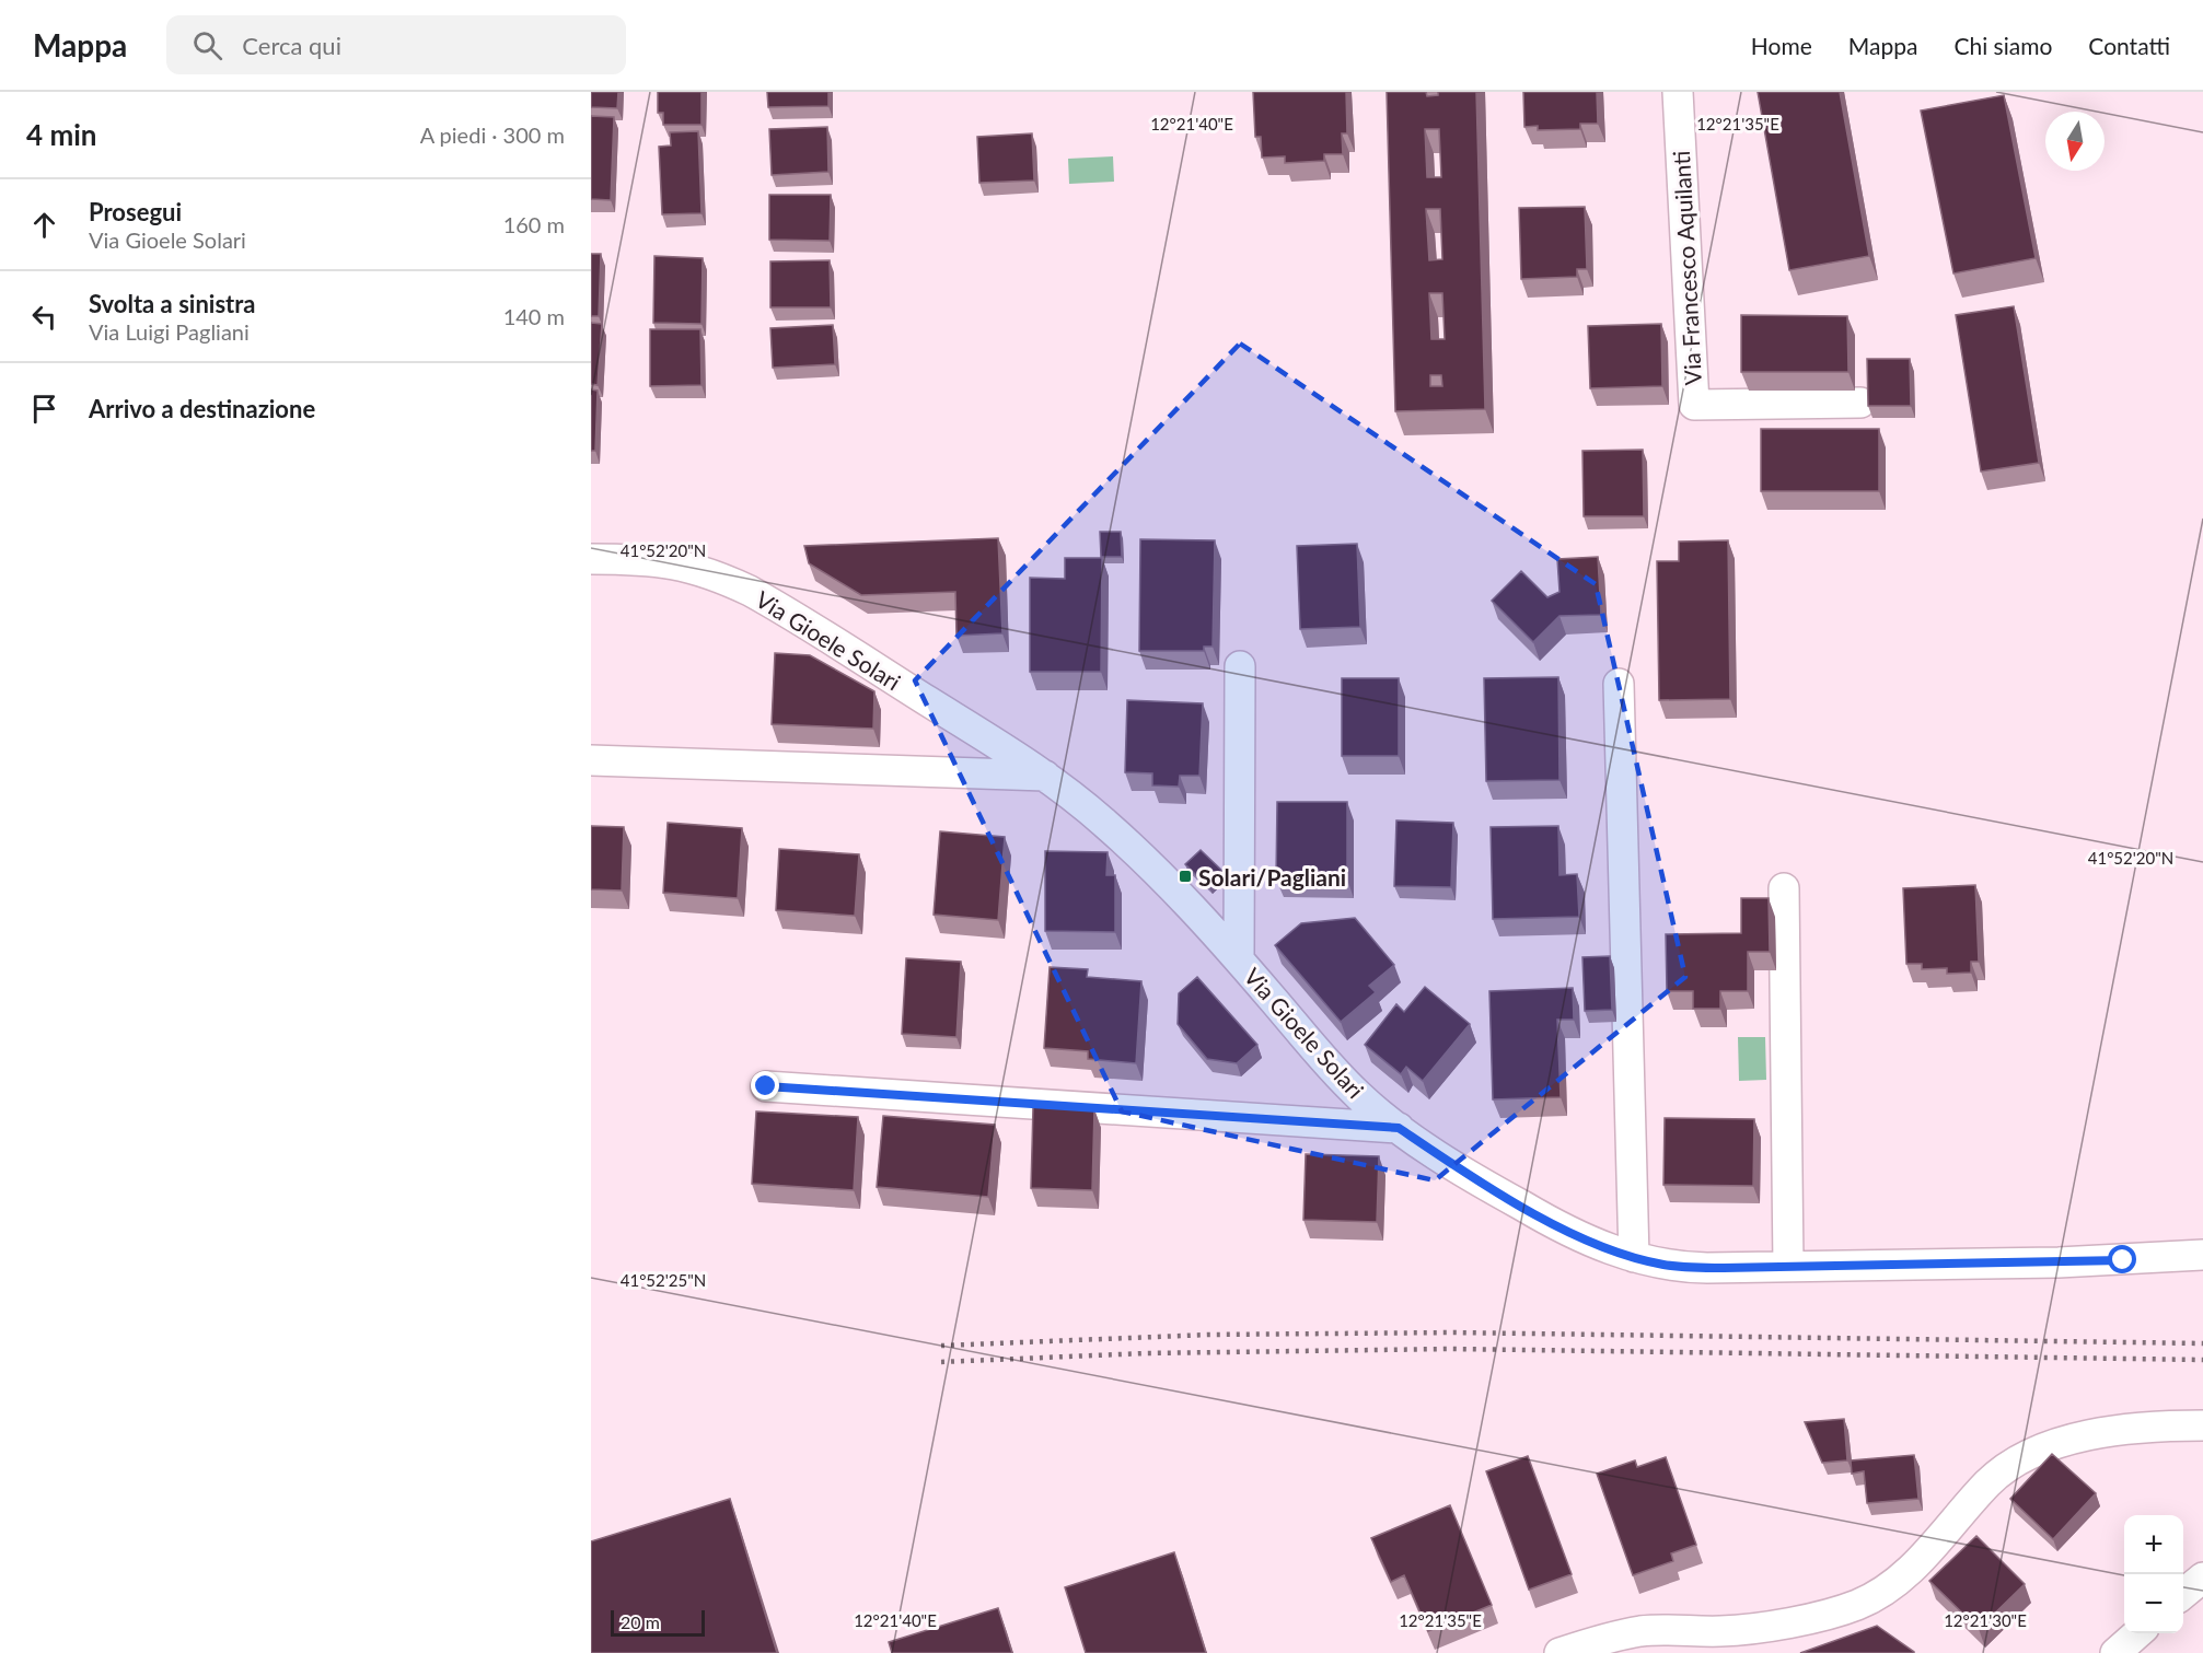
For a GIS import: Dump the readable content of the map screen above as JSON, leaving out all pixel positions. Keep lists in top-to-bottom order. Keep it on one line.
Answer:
{"streets":{"street":["Via Francesco Aquilanti","Via Gioele Solari"]},"places":{"transit":["Solari/Pagliani"]},"scale_bar":"20 m","north":"bottom","page":{"header":"Mappa","search":"Cerca qui","nav":["Home","Mappa","Chi siamo","Contatti"],"heading":["4 min","A piedi · 300 m"],"list":[["Prosegui","Via Gioele Solari","160 m"],["Svolta a sinistra","Via Luigi Pagliani","140 m"],"Arrivo a destinazione"],"map_buttons":["+","−"],"scale":"20 m"},"coordinates":["12°21'40\"E","12°21'35\"E","41°52'20\"N","41°52'25\"N","12°21'30\"E"]}
